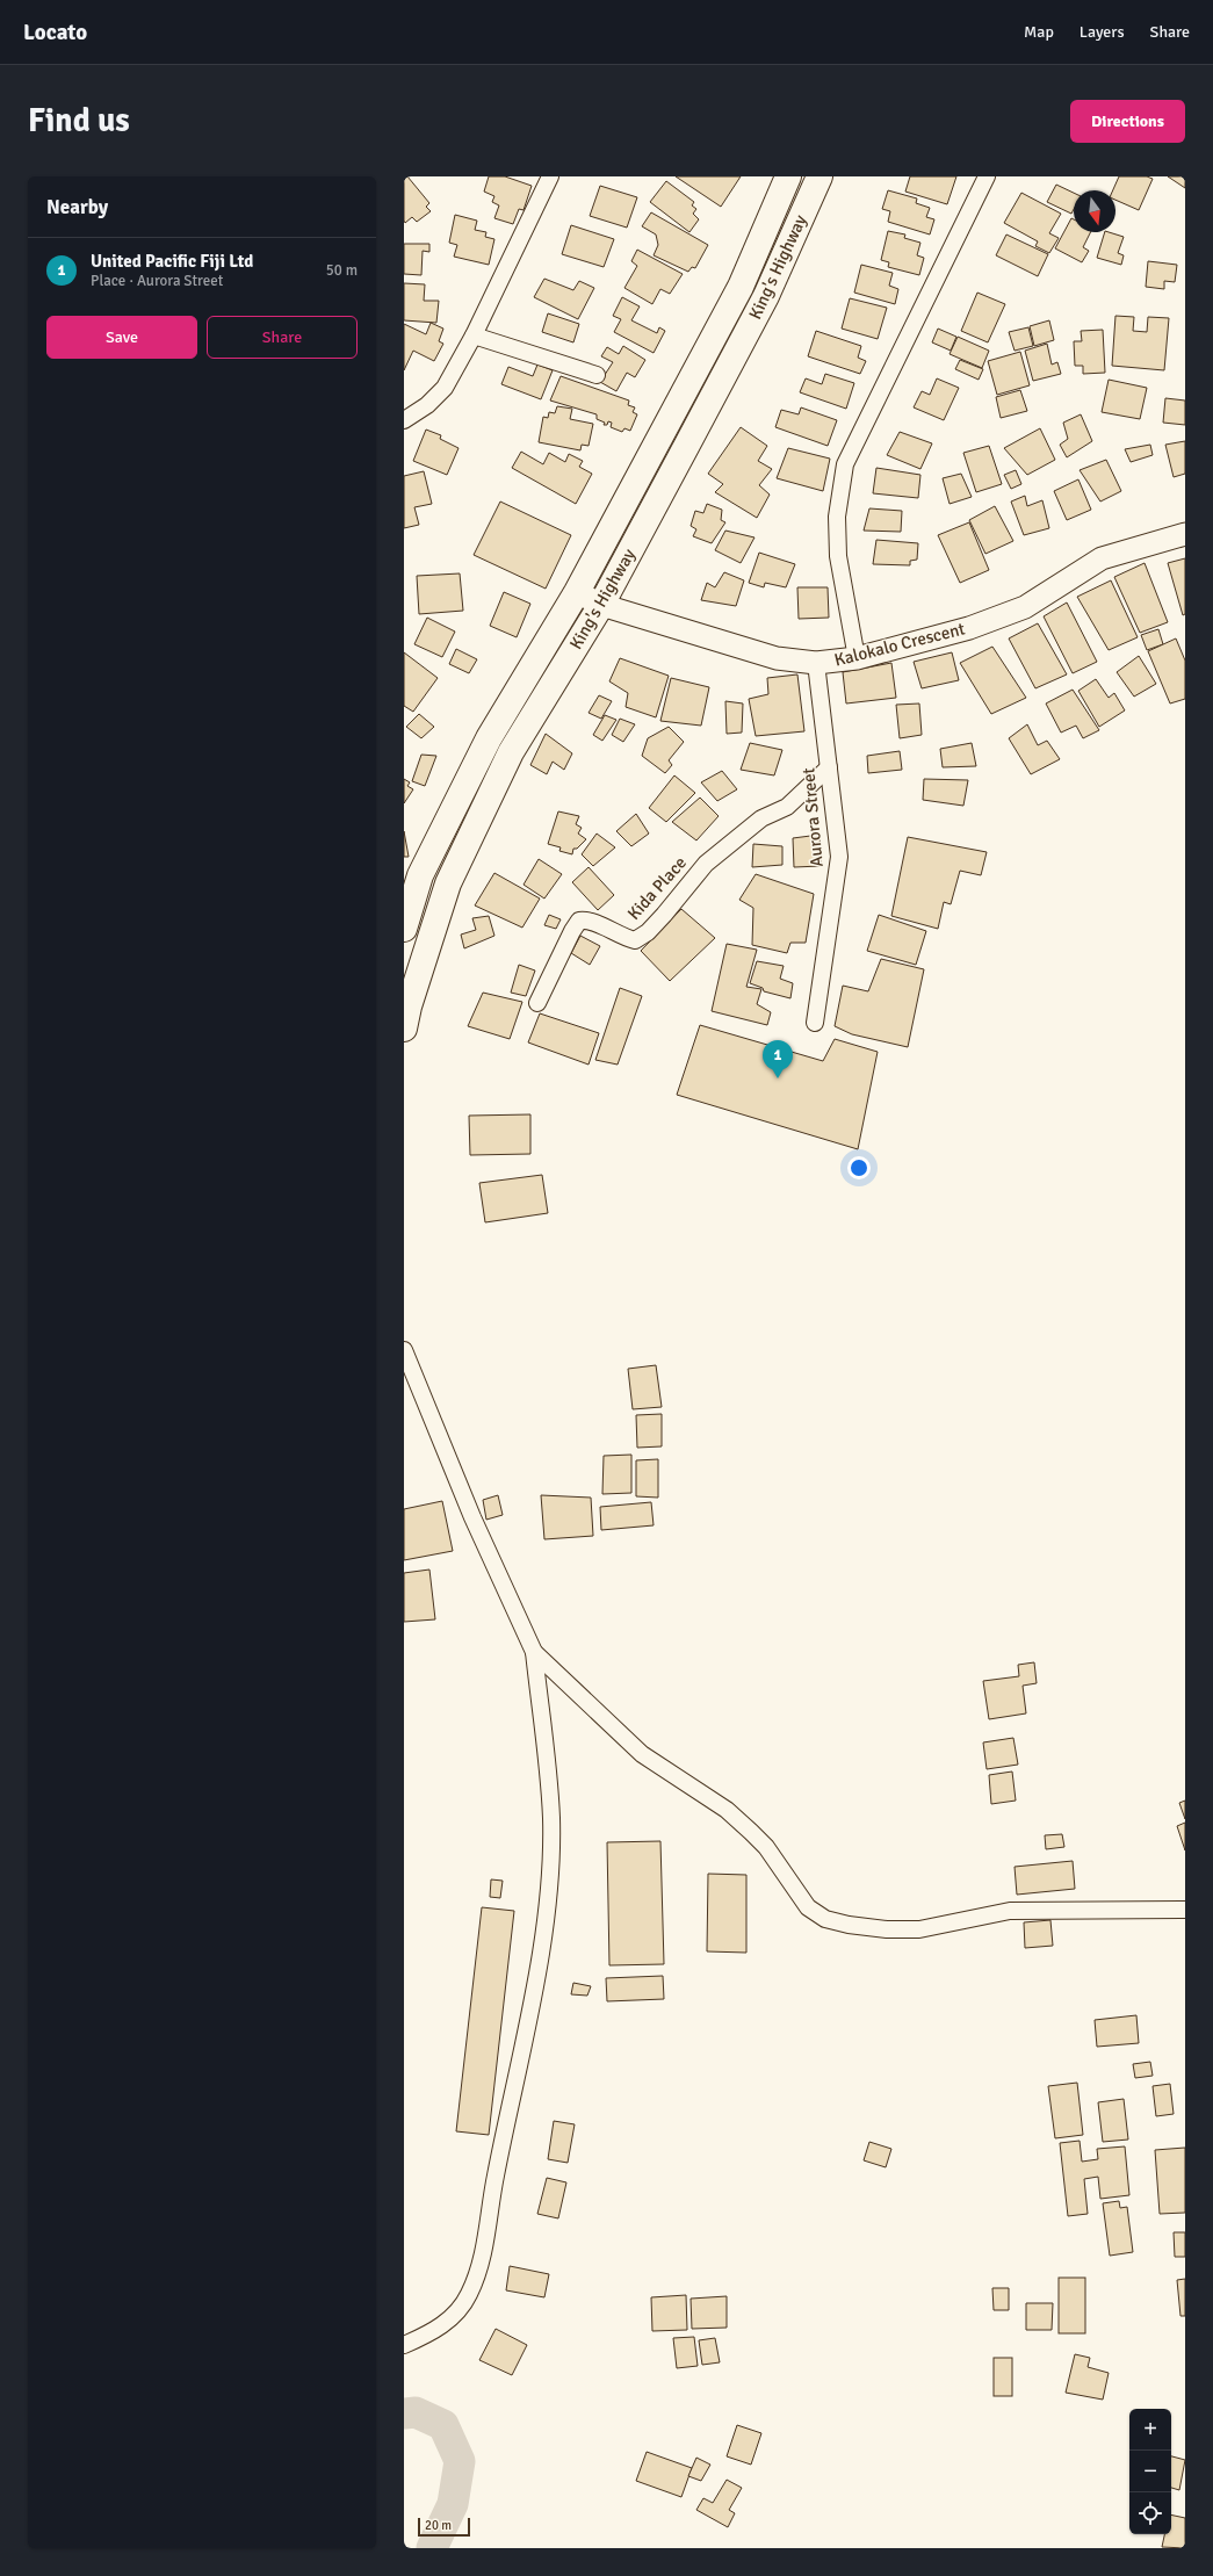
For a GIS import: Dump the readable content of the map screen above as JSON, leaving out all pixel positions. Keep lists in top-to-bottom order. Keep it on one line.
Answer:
{"streets":{"highway":["King's Highway"],"street":["Kalokalo Crescent","Aurora Street","Kida Place"]},"crossings":[["King's Highway","Kalokalo Crescent"],["Kalokalo Crescent","Aurora Street"],["Aurora Street","Kida Place"]],"scale_bar":"20 m","north":"bottom","page":{"header":"Locato","nav":["Map","Layers","Share"],"buttons":["Directions",["Save","Share"]],"title":"Find us","heading":"Nearby","list":[{"mark":"1","name":"United Pacific Fiji Ltd","note":"Place · Aurora Street","value":"50 m"}],"pins":"1","map_buttons":["+","−"],"scale":"20 m"}}
